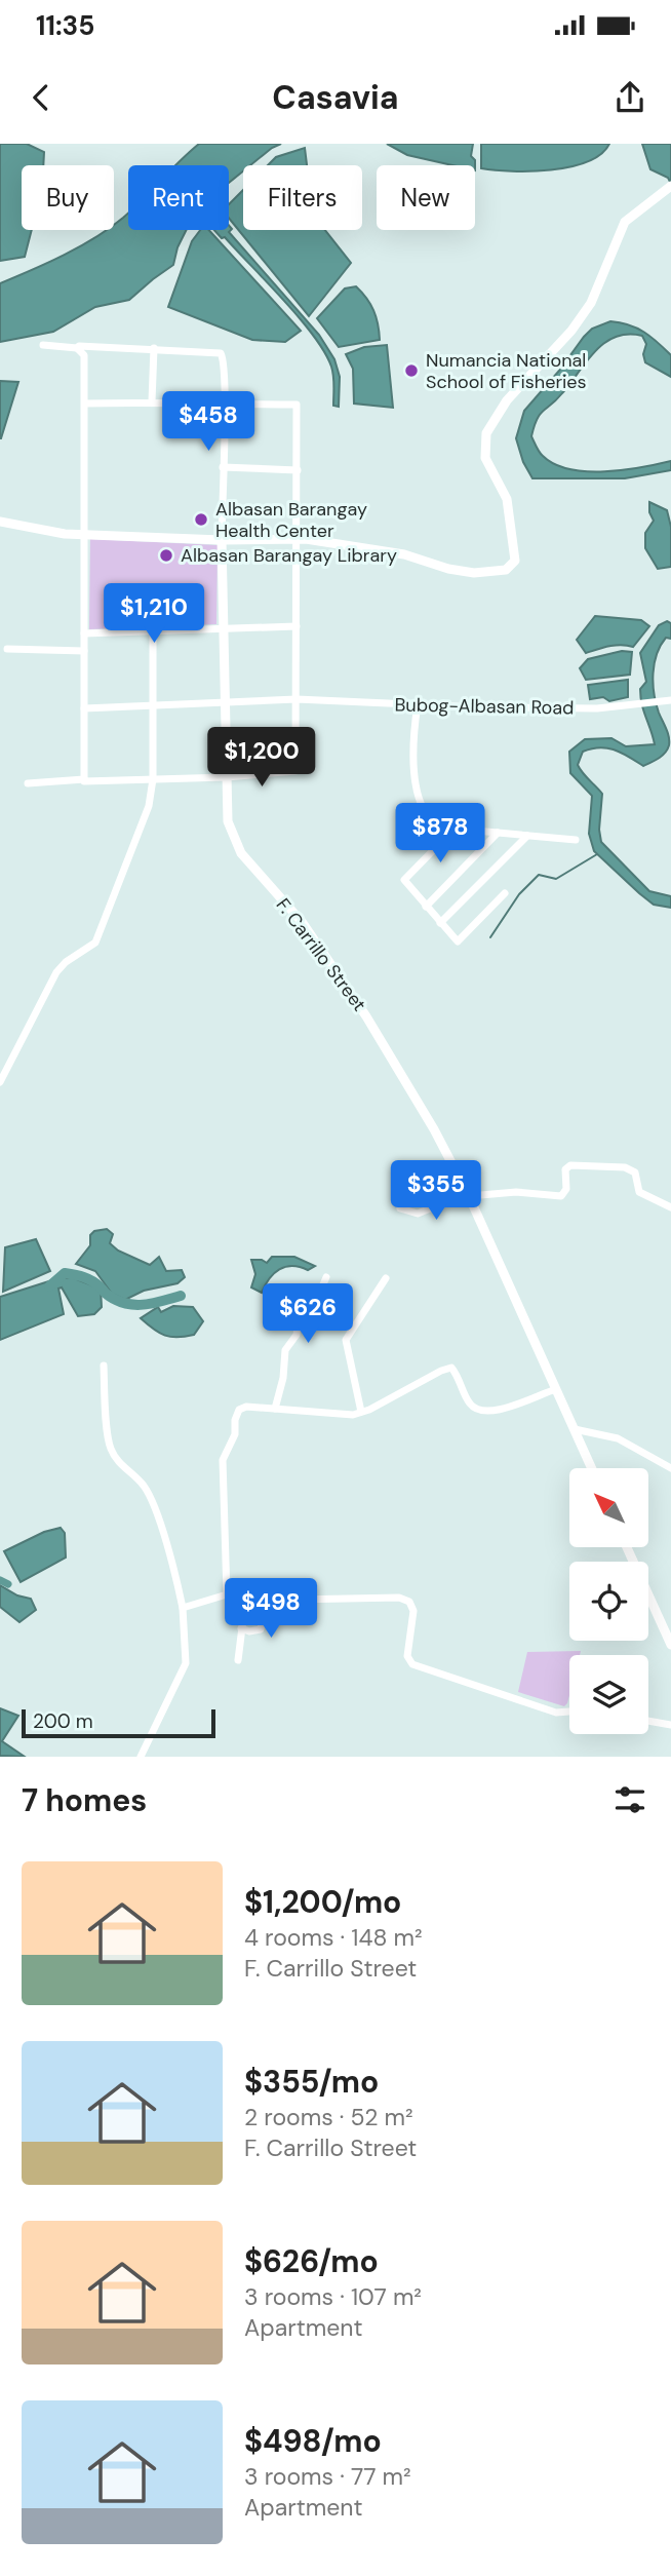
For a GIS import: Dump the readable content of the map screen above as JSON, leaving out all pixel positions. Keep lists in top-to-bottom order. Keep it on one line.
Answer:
{"streets":{"street":["Bubog-Albasan Road","F. Carrillo Street"]},"crossings":[["Bubog-Albasan Road","F. Carrillo Street"]],"places":["Numancia National School of Fisheries","Albasan Barangay Health Center","Albasan Barangay Library"],"scale_bar":"200 m","north":"top left","page":{"status":"11:35","header":"Casavia","chip":["Buy","Rent","Filters","New"],"price":["$458","$1,210","$1,200","$878","$355","$626","$498"],"scale":"200 m","heading":"7 homes","list":[{"name":"$1,200/mo","note":"4 rooms · 148 m² · F. Carrillo Street"},{"name":"$355/mo","note":"2 rooms · 52 m² · F. Carrillo Street"},{"name":"$626/mo","note":"3 rooms · 107 m² · Apartment"},{"name":"$498/mo","note":"3 rooms · 77 m² · Apartment"}]}}
